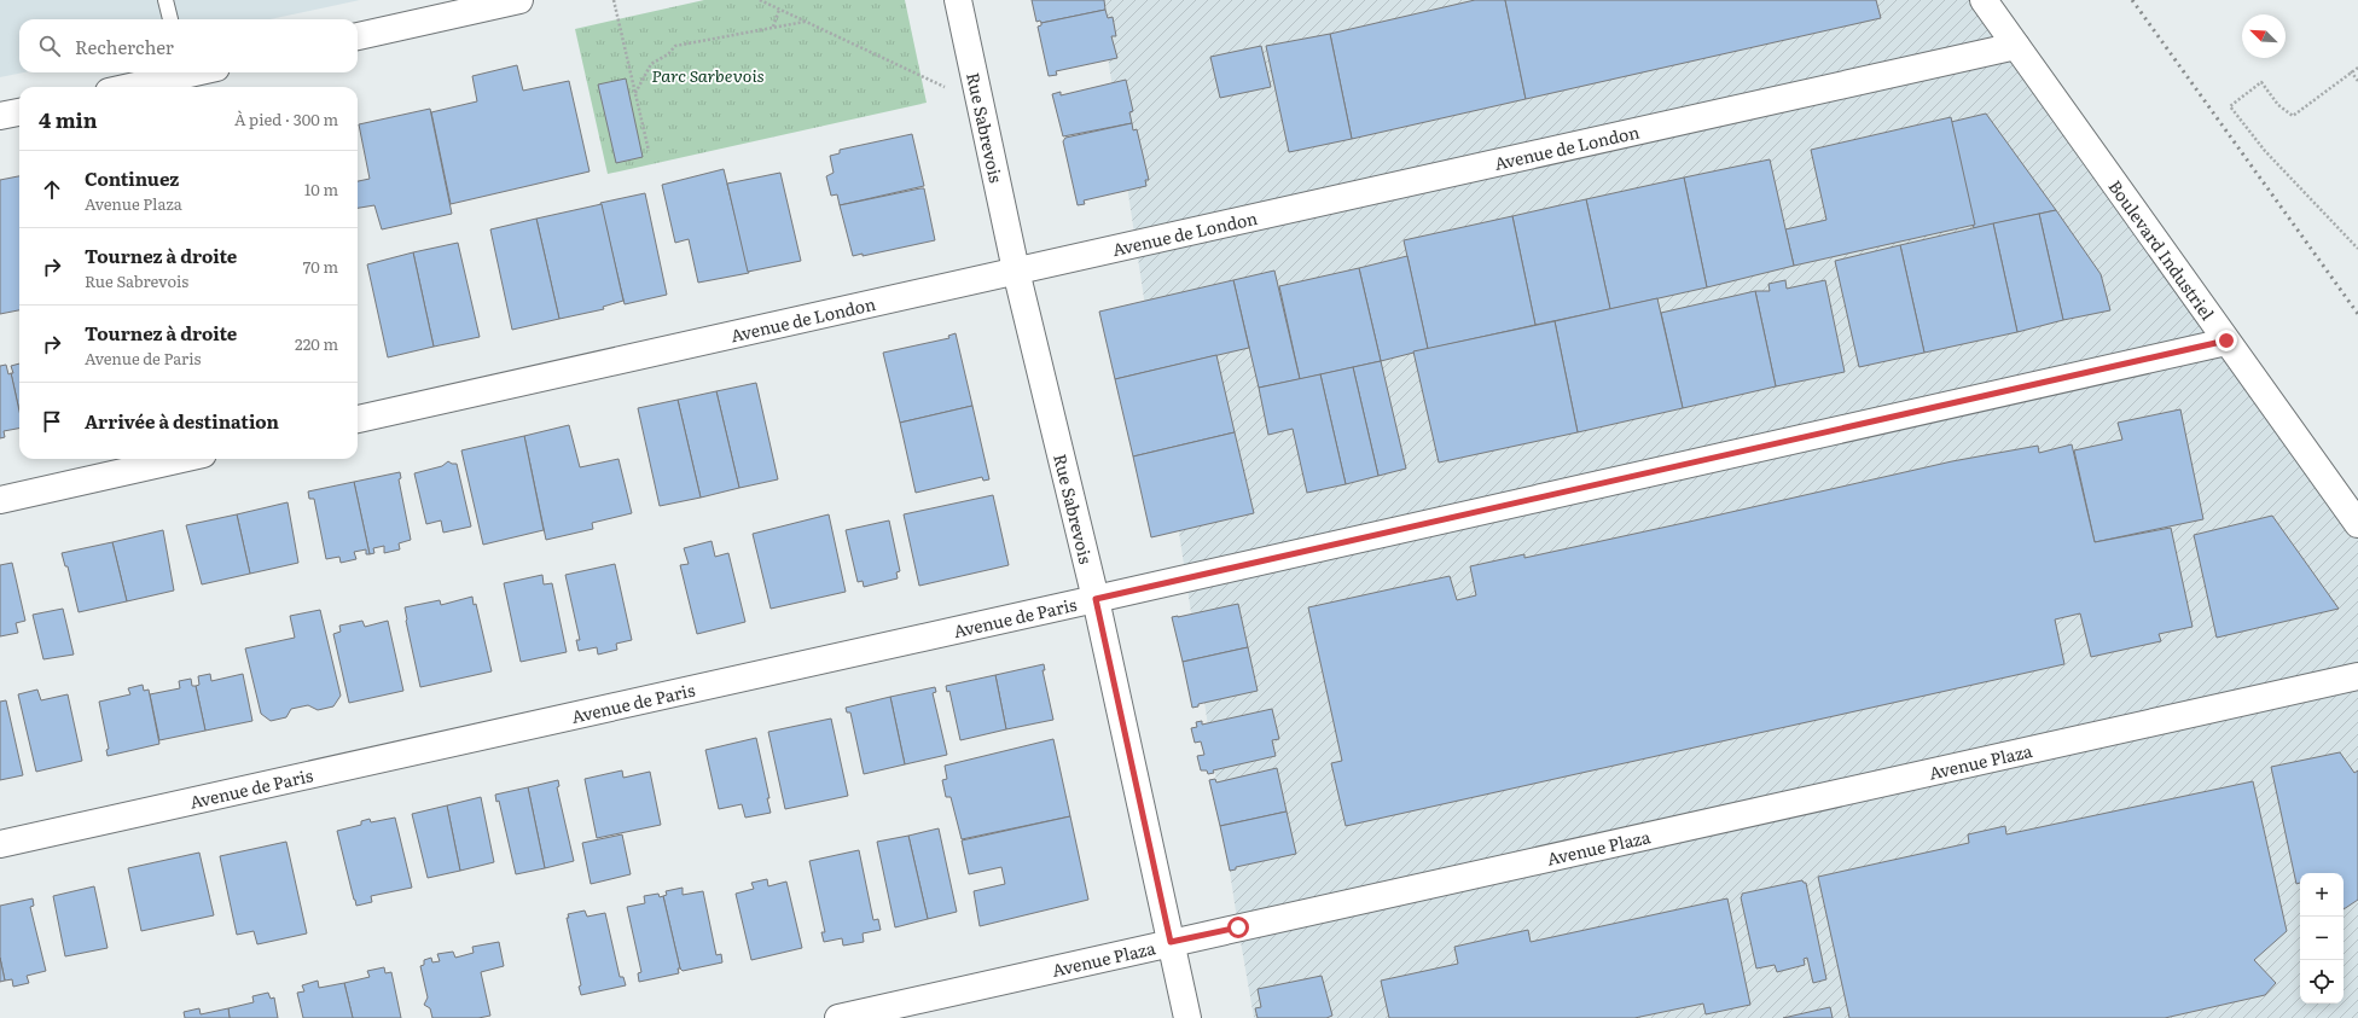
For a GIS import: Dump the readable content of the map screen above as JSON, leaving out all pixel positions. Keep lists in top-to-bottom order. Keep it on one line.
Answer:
{"streets":{"street":["Rue Sabrevois","Avenue de London","Boulevard Industriel","Avenue de Paris","Avenue Plaza"]},"crossings":[["Rue Sabrevois","Avenue de London"],["Rue Sabrevois","Avenue de Paris"],["Rue Sabrevois","Avenue Plaza"],["Avenue de London","Boulevard Industriel"],["Boulevard Industriel","Avenue de Paris"]],"parks":["Parc Sarbevois"],"north":"top left","page":{"search":"Rechercher","heading":["4 min","À pied · 300 m"],"list":[["Continuez","Avenue Plaza","10 m"],["Tournez à droite","Rue Sabrevois","70 m"],["Tournez à droite","Avenue de Paris","220 m"],"Arrivée à destination"],"map_buttons":["+","−"]}}
